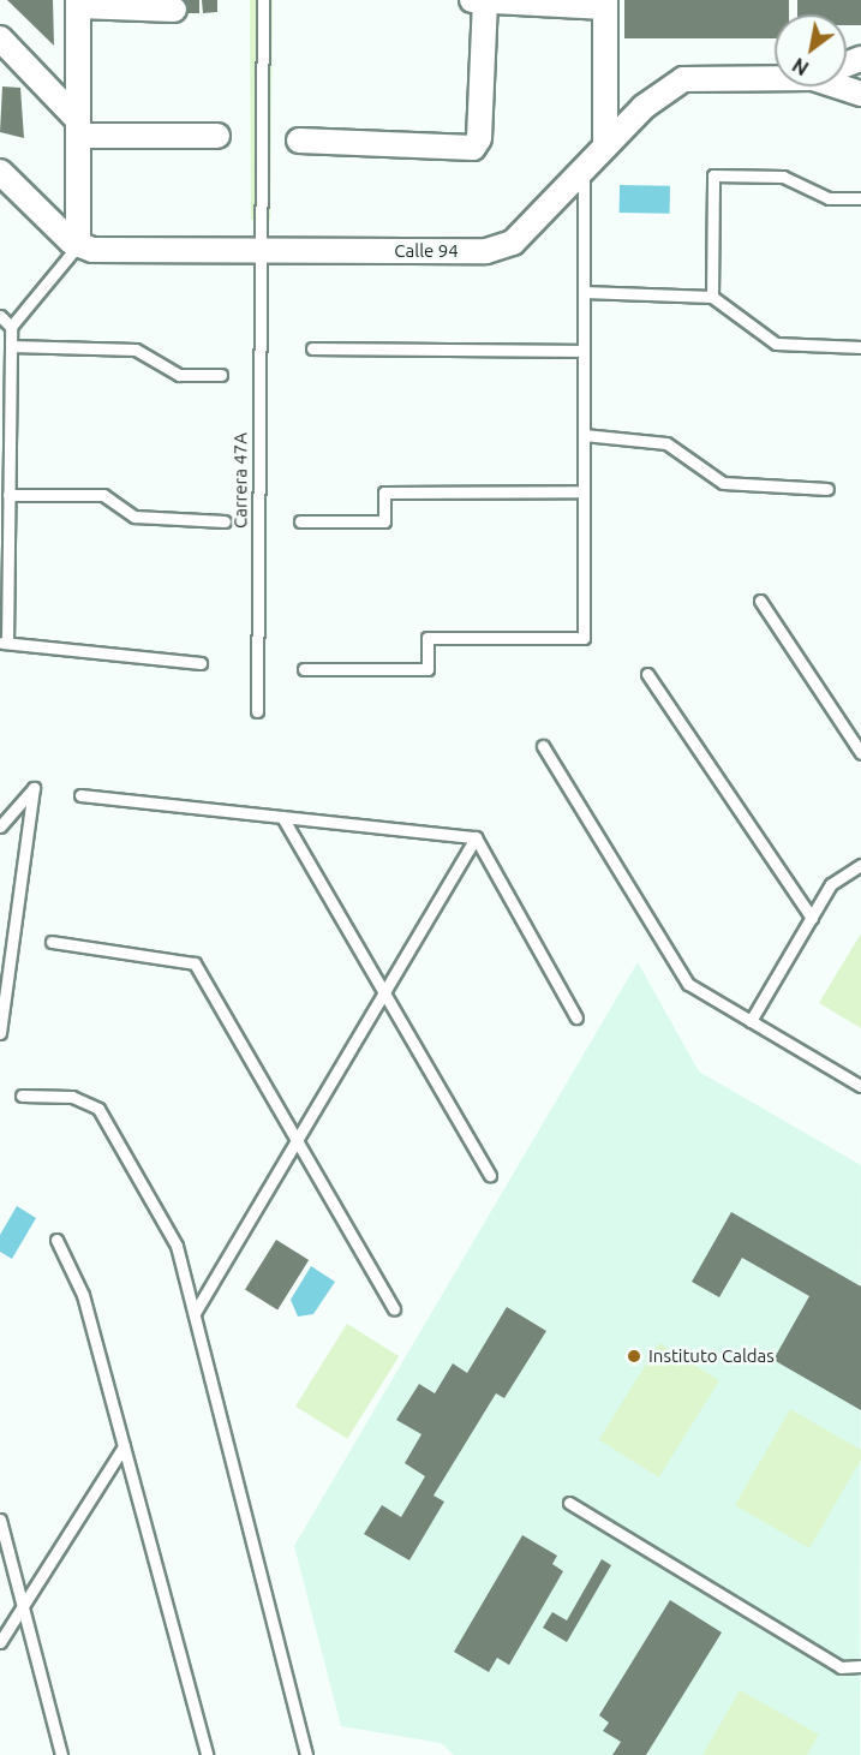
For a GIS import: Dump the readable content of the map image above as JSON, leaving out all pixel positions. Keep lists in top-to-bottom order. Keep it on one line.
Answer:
{"streets":{"street":["Calle 94"],"lane":["Carrera 47A"]},"crossings":[["Calle 94","Carrera 47A"]],"places":["Instituto Caldas"],"north":"bottom left"}
